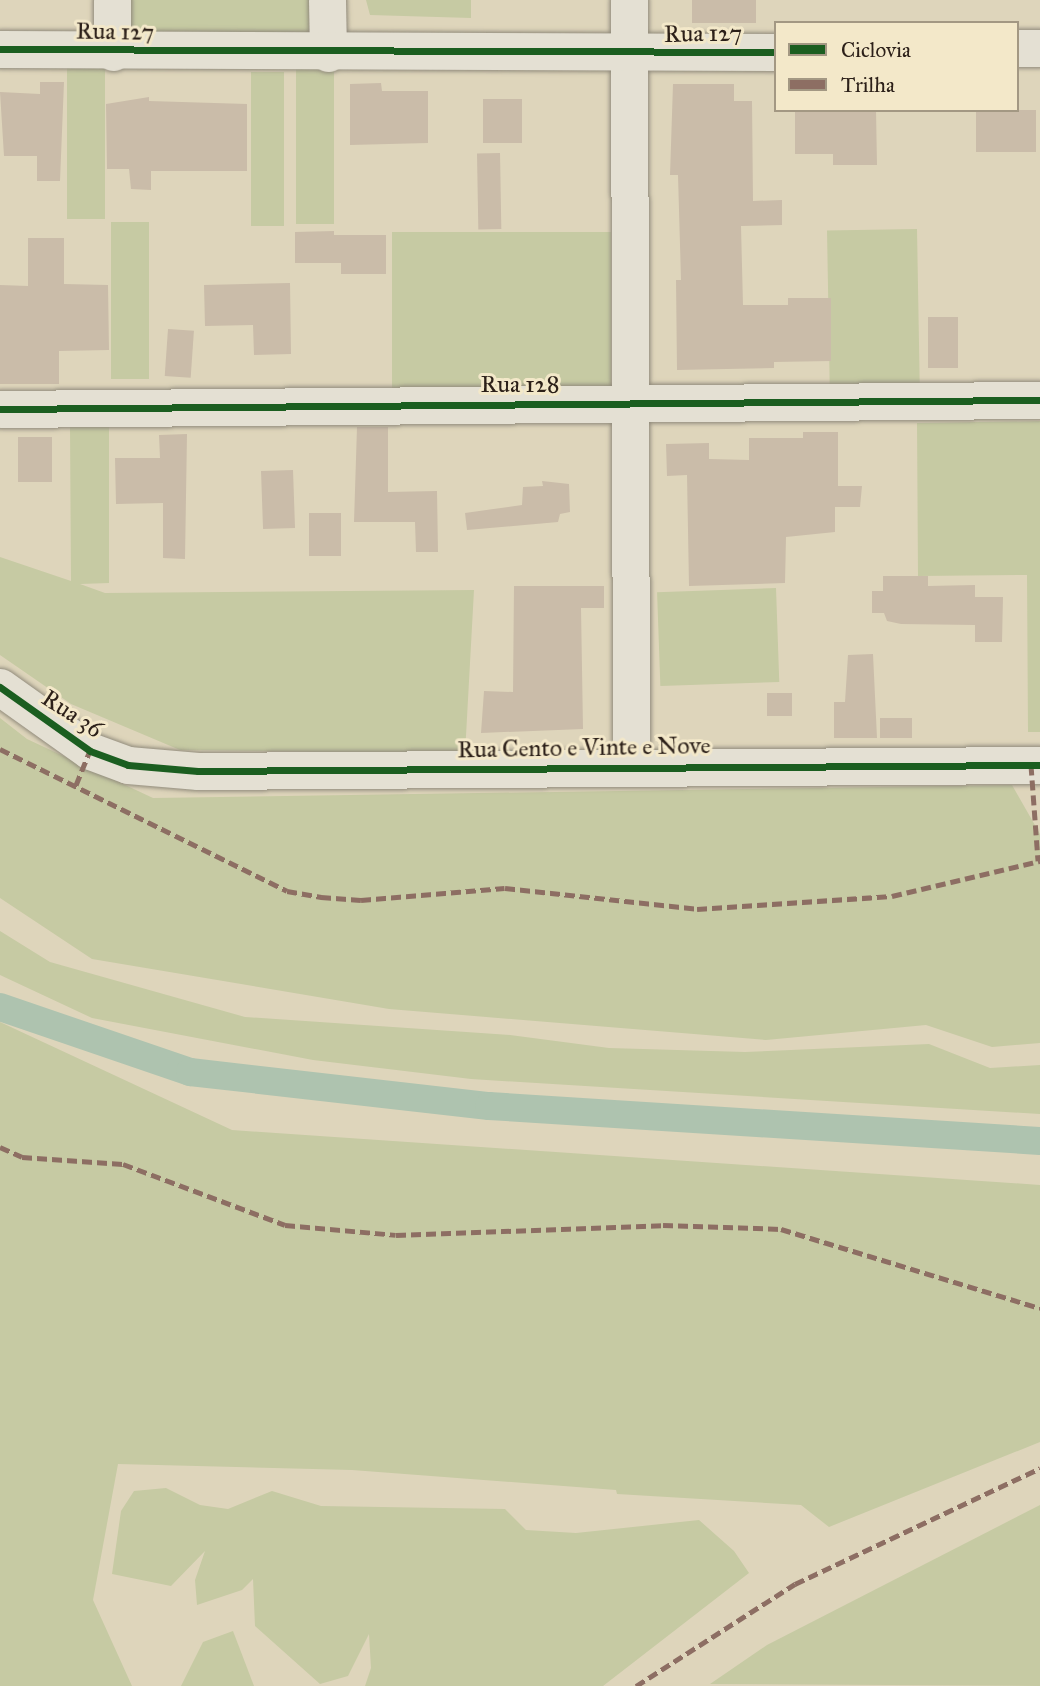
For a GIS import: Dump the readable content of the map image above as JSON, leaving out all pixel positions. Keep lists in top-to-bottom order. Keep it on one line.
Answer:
{"streets":{"street":["Rua 127","Rua 128","Rua 36","Rua Cento e Vinte e Nove"]},"crossings":[["Rua 36","Rua Cento e Vinte e Nove"]],"legend":["Ciclovia","Trilha"]}
